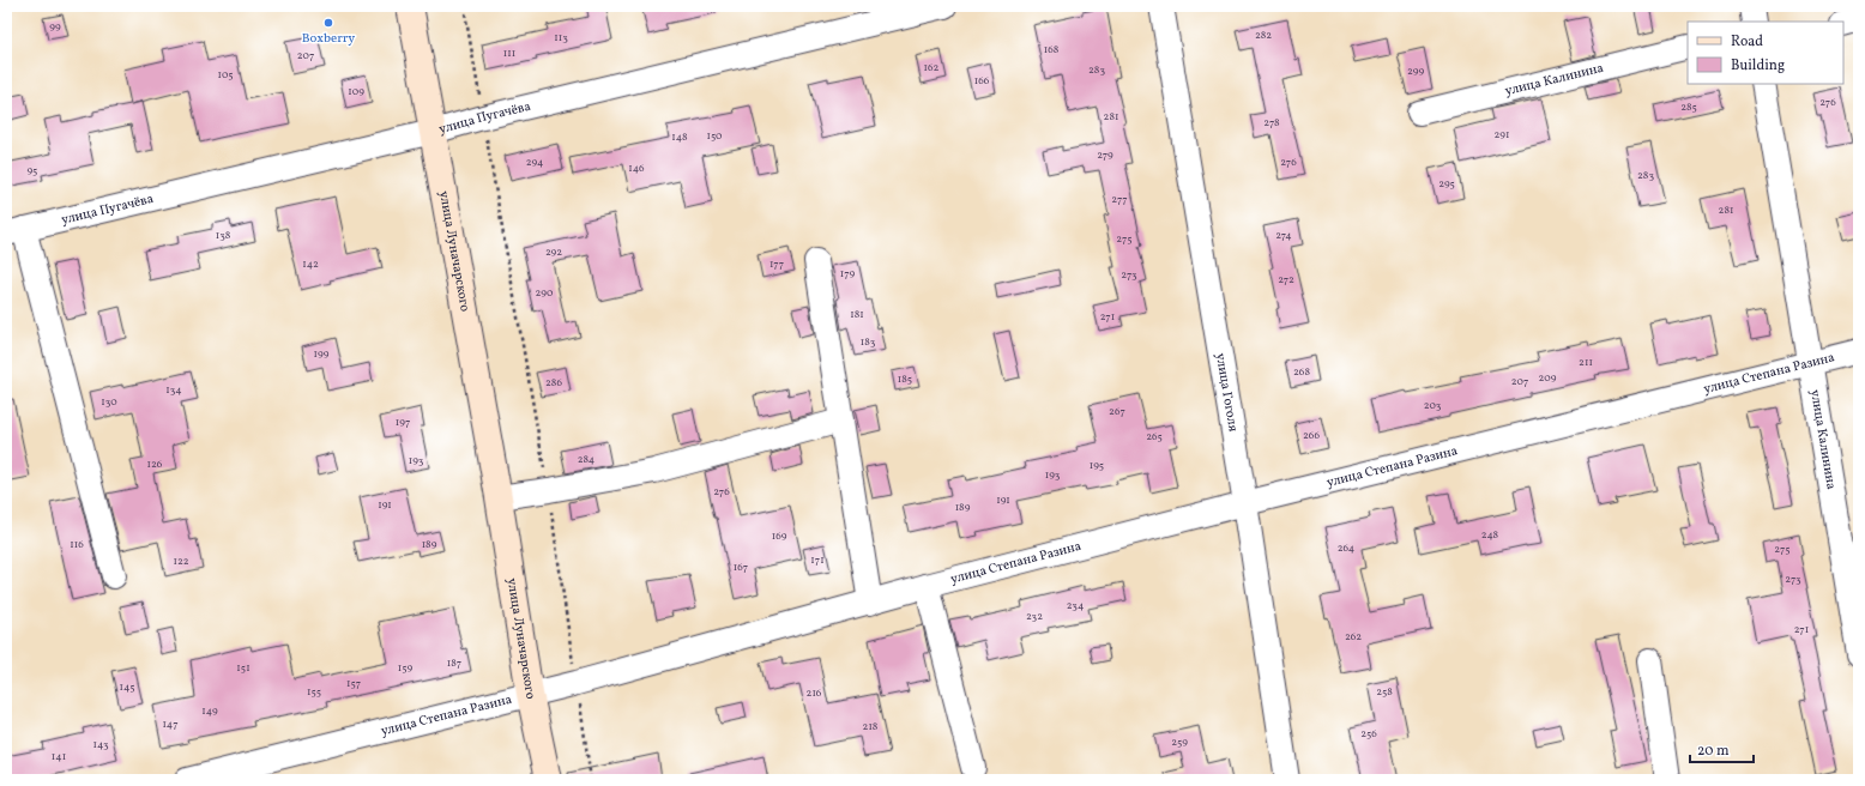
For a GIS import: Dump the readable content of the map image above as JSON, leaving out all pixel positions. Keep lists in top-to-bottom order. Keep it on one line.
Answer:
{"streets":{"main road":["улица Луначарского"],"street":["улица Калинина","улица Пугачёва","улица Степана Разина","улица Гоголя"]},"crossings":[["улица Калинина","улица Степана Разина"],["улица Пугачёва","улица Луначарского"],["улица Луначарского","улица Степана Разина"],["улица Степана Разина","улица Гоголя"]],"places":["Boxberry"],"house_numbers":["99","282","113","168","111","207","162","283","299","105","166","109","276","285","281","278","291","150","148","279","294","276","146","95","283","295","277","281","138","274","275","292","142","177","179","273","272","290","181","271","183","199","211","268","209","185","207","286","134","130","203","267","197","266","265","284","193","126","195","193","276","191","191","189","248","169","116","189","264","275","171","122","167","273","234","232","271","262","187","151","159","157","145","155","258","216","149","147","218","256","259","143","141"],"legend":["Road","Building"],"scale_bar":"20 m"}
